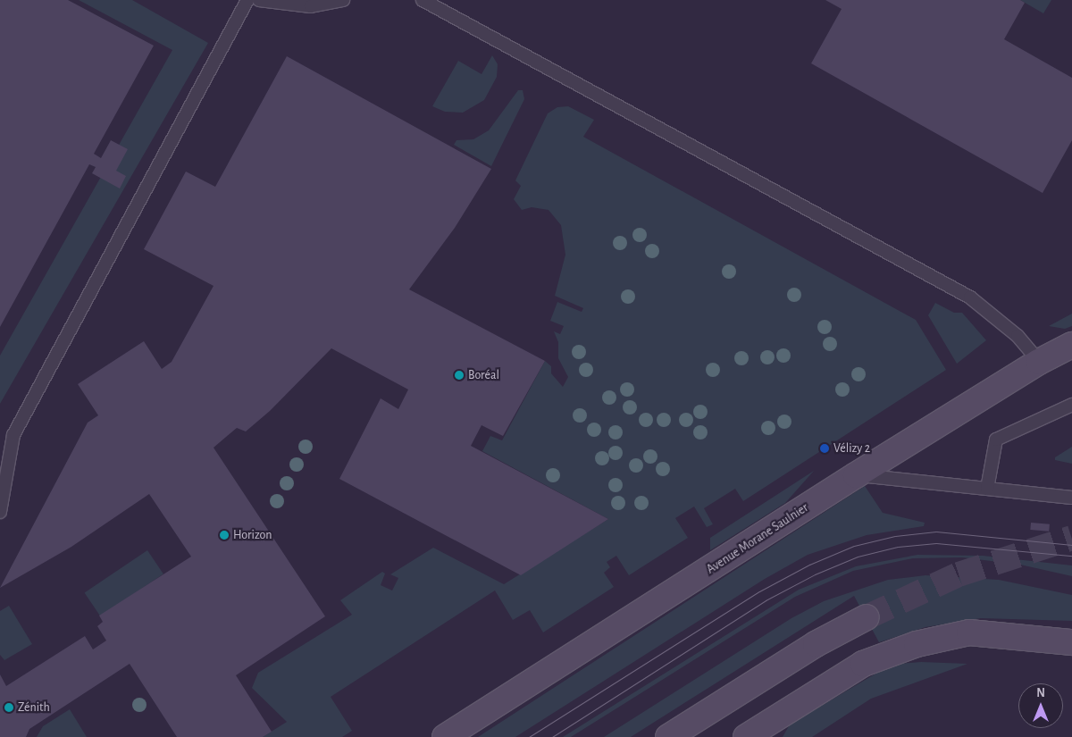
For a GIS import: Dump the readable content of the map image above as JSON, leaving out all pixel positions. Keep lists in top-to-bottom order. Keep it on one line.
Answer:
{"streets":{"main road":["Avenue Morane Saulnier"]},"places":["Boréal","Vélizy 2","Horizon","Zénith"],"north":"top"}
